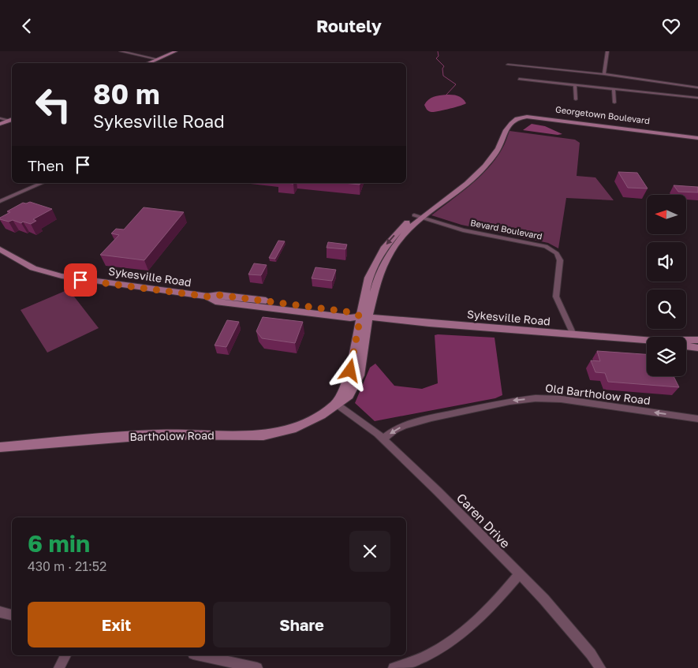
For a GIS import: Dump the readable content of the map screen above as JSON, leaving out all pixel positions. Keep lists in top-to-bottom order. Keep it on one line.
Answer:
{"streets":{"street":["Georgetown Boulevard","Bevard Boulevard","Sykesville Road","Old Bartholow Road","Bartholow Road","Caren Drive"]},"crossings":[["Georgetown Boulevard","Bevard Boulevard"],["Bevard Boulevard","Sykesville Road"],["Sykesville Road","Bartholow Road"],["Old Bartholow Road","Caren Drive"],["Bartholow Road","Caren Drive"]],"one_way":["Old Bartholow Road"],"north":"left","page":{"header":"Routely","turn":["80 m","Sykesville Road"],"then":"Then","heading":["6 min","430 m · 21:52"],"buttons":["Exit","Share"]}}
